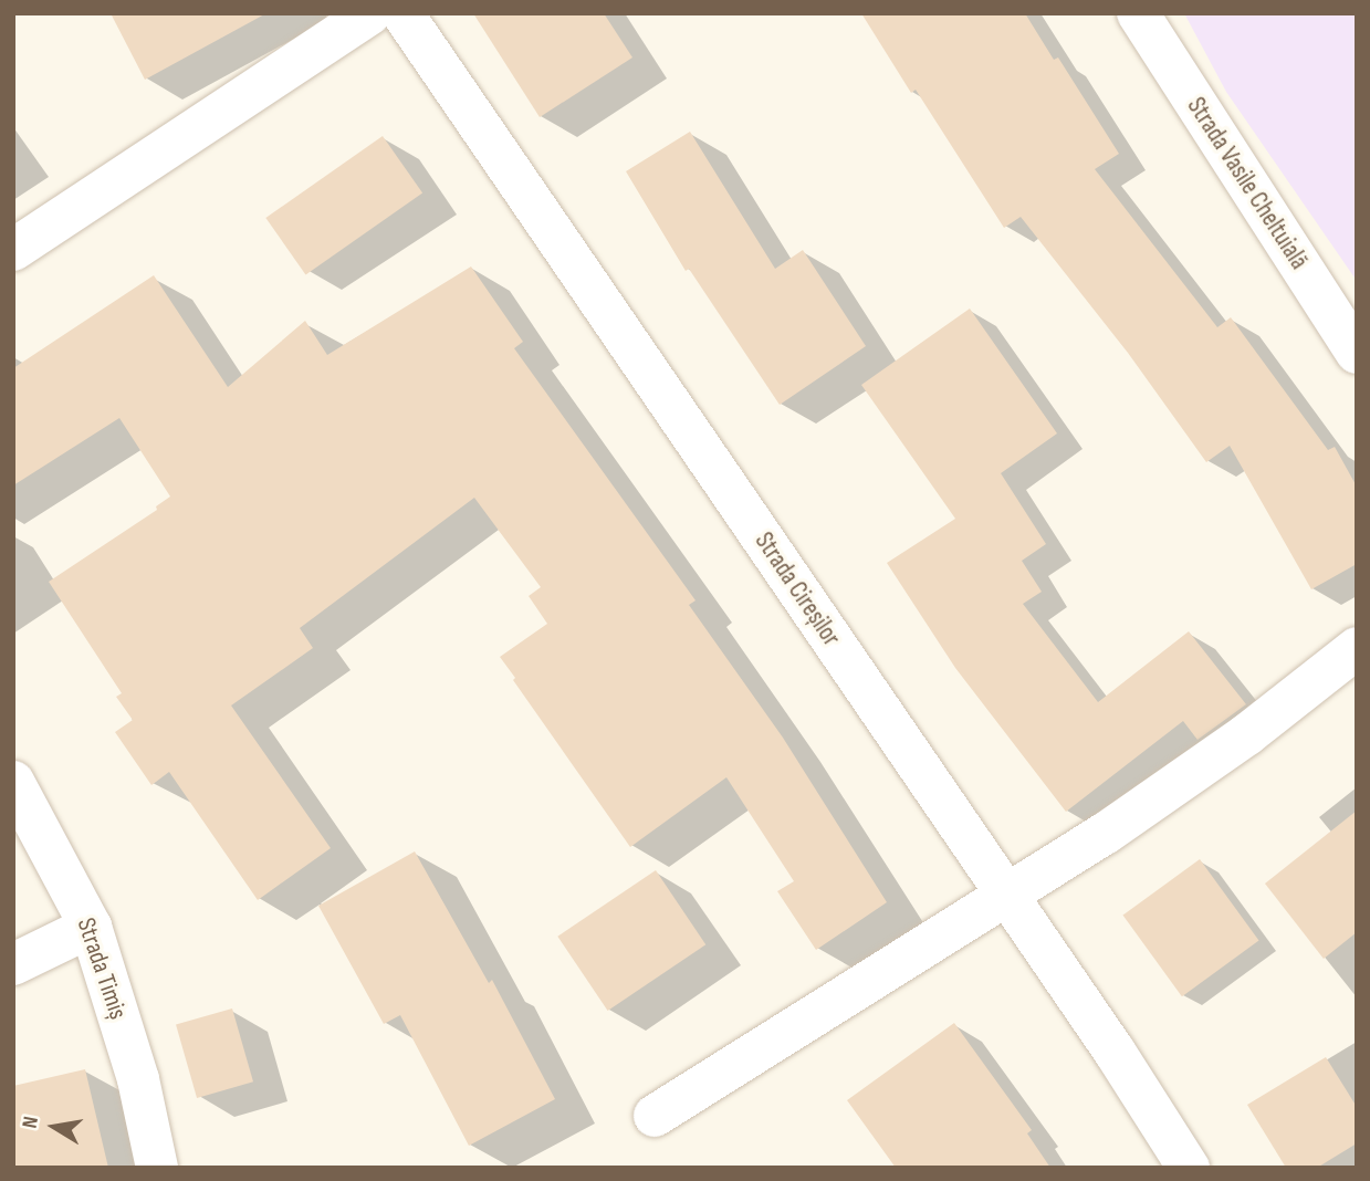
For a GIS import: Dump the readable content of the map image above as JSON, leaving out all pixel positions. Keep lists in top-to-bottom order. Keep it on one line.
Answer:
{"streets":{"street":["Strada Vasile Cheltuială","Strada Cireșilor","Strada Timiș"]},"north":"left"}
